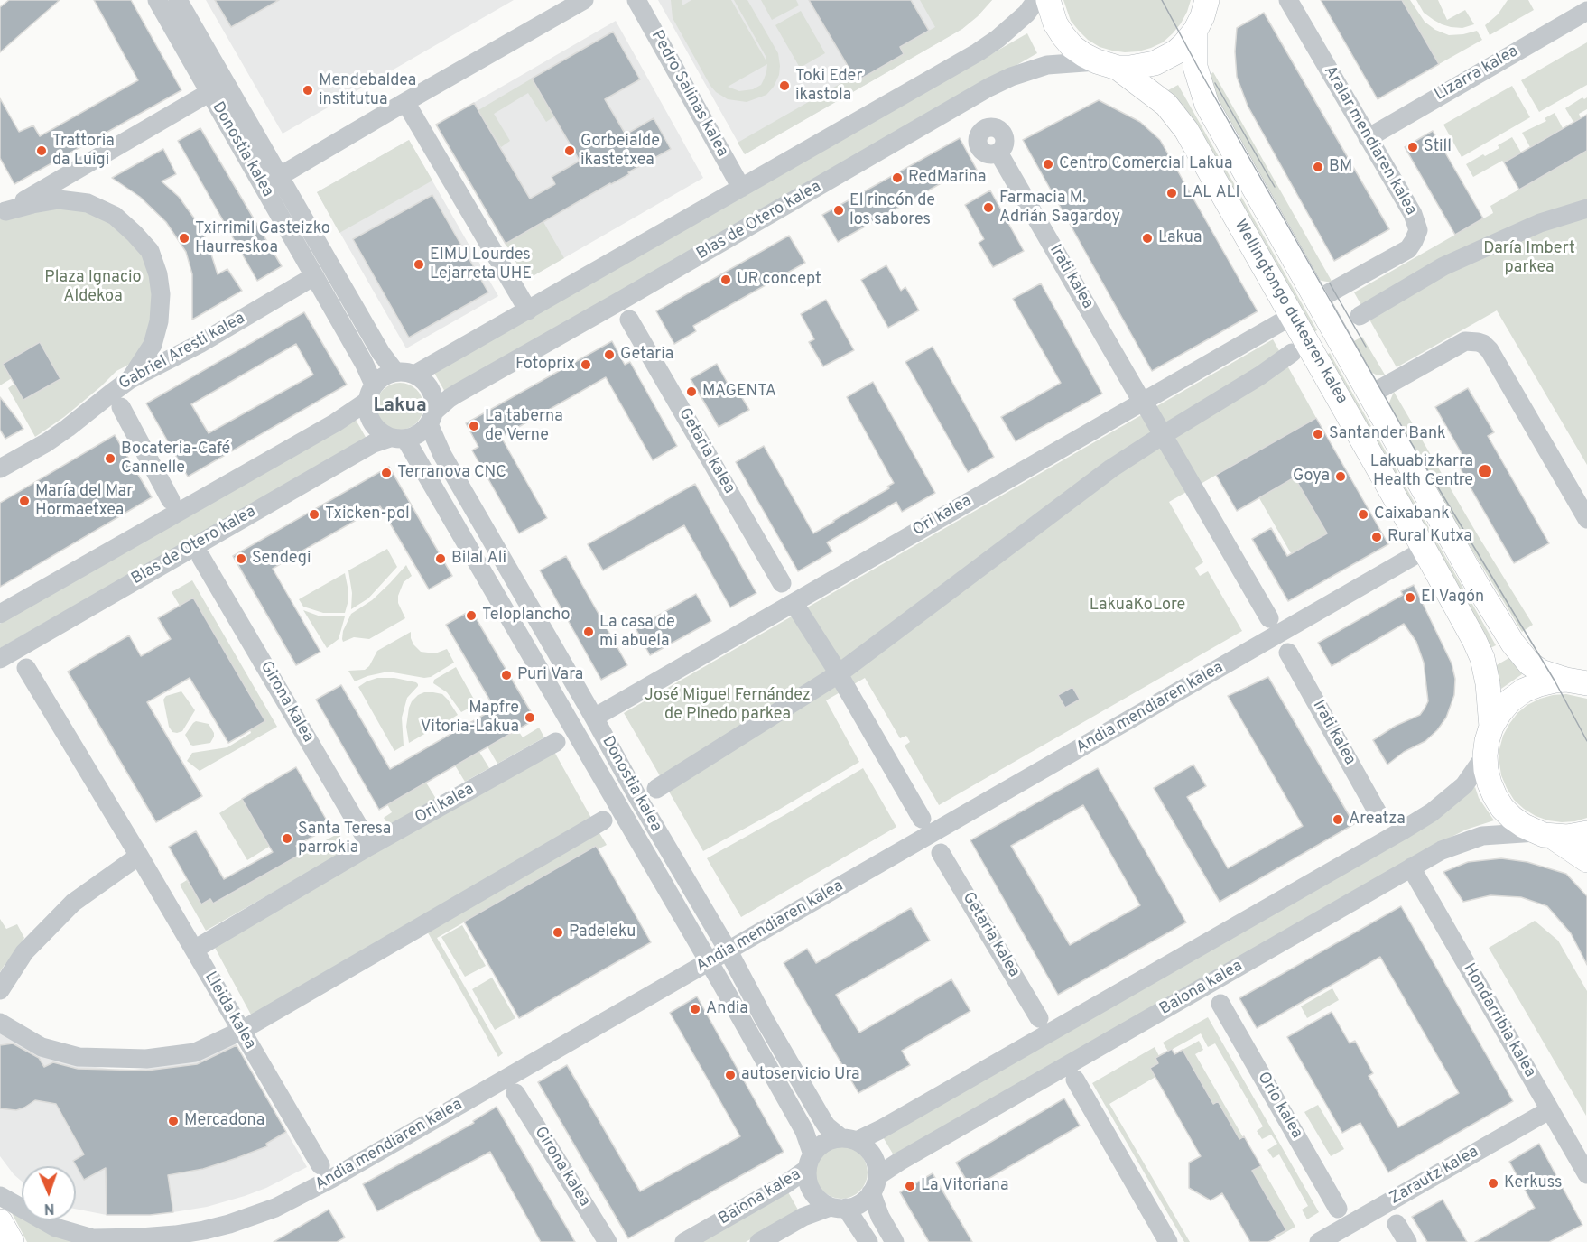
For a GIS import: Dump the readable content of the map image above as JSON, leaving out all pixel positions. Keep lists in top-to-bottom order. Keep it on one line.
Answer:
{"streets":{"main road":["Wellingtongo dukearen kalea"],"street":["Lizarra kalea","Pedro Salinas kalea","Aralar mendiaren kalea","Donostia kalea","Blas de Otero kalea","Irati kalea","Gabriel Aresti kalea","Getaria kalea","Ori kalea","Girona kalea","Andia mendiaren kalea","Baiona kalea","Lleida kalea","Hondarribia kalea","Orio kalea","Zarautz kalea"]},"crossings":[["Lizarra kalea","Aralar mendiaren kalea"],["Aralar mendiaren kalea","Wellingtongo dukearen kalea"],["Donostia kalea","Blas de Otero kalea"],["Donostia kalea","Gabriel Aresti kalea"],["Donostia kalea","Ori kalea"],["Donostia kalea","Andia mendiaren kalea"],["Donostia kalea","Baiona kalea"],["Blas de Otero kalea","Wellingtongo dukearen kalea"],["Irati kalea","Ori kalea"],["Wellingtongo dukearen kalea","Ori kalea"],["Wellingtongo dukearen kalea","Andia mendiaren kalea"],["Ori kalea","Girona kalea"],["Ori kalea","Lleida kalea"],["Baiona kalea","Hondarribia kalea"],["Hondarribia kalea","Zarautz kalea"]],"districts":["Lakua"],"parks":["Daría Imbert parkea","Plaza Ignacio Aldekoa","LakuaKoLore","José Miguel Fernández de Pinedo parkea"],"places":["Toki Eder ikastola","Mendebaldea institutua","Still","Trattoria da Luigi","Gorbeialde ikastetxea","Centro Comercial Lakua","BM","RedMarina","LAL ALI","Farmacia M. Adrián Sagardoy","El rincón de los sabores","Txirrimil Gasteizko Haurreskoa","Lakua","EIMU Lourdes Lejarreta UHE","UR concept","Getaria","Fotoprix","MAGENTA","La taberna de Verne","Santander Bank","Bocateria-Café Cannelle","Lakuabizkarra Health Centre","Terranova CNC","Goya","María del Mar Hormaetxea","Txicken-pol","Caixabank","Rural Kutxa","Sendegi","Bilal Ali","El Vagón","Teloplancho","La casa de mi abuela","Puri Vara","Mapfre Vitoria-Lakua","Areatza","Santa Teresa parrokia","Padeleku","Andia","autoservicio Ura","Mercadona","Kerkuss","La Vitoriana"],"north":"bottom"}
